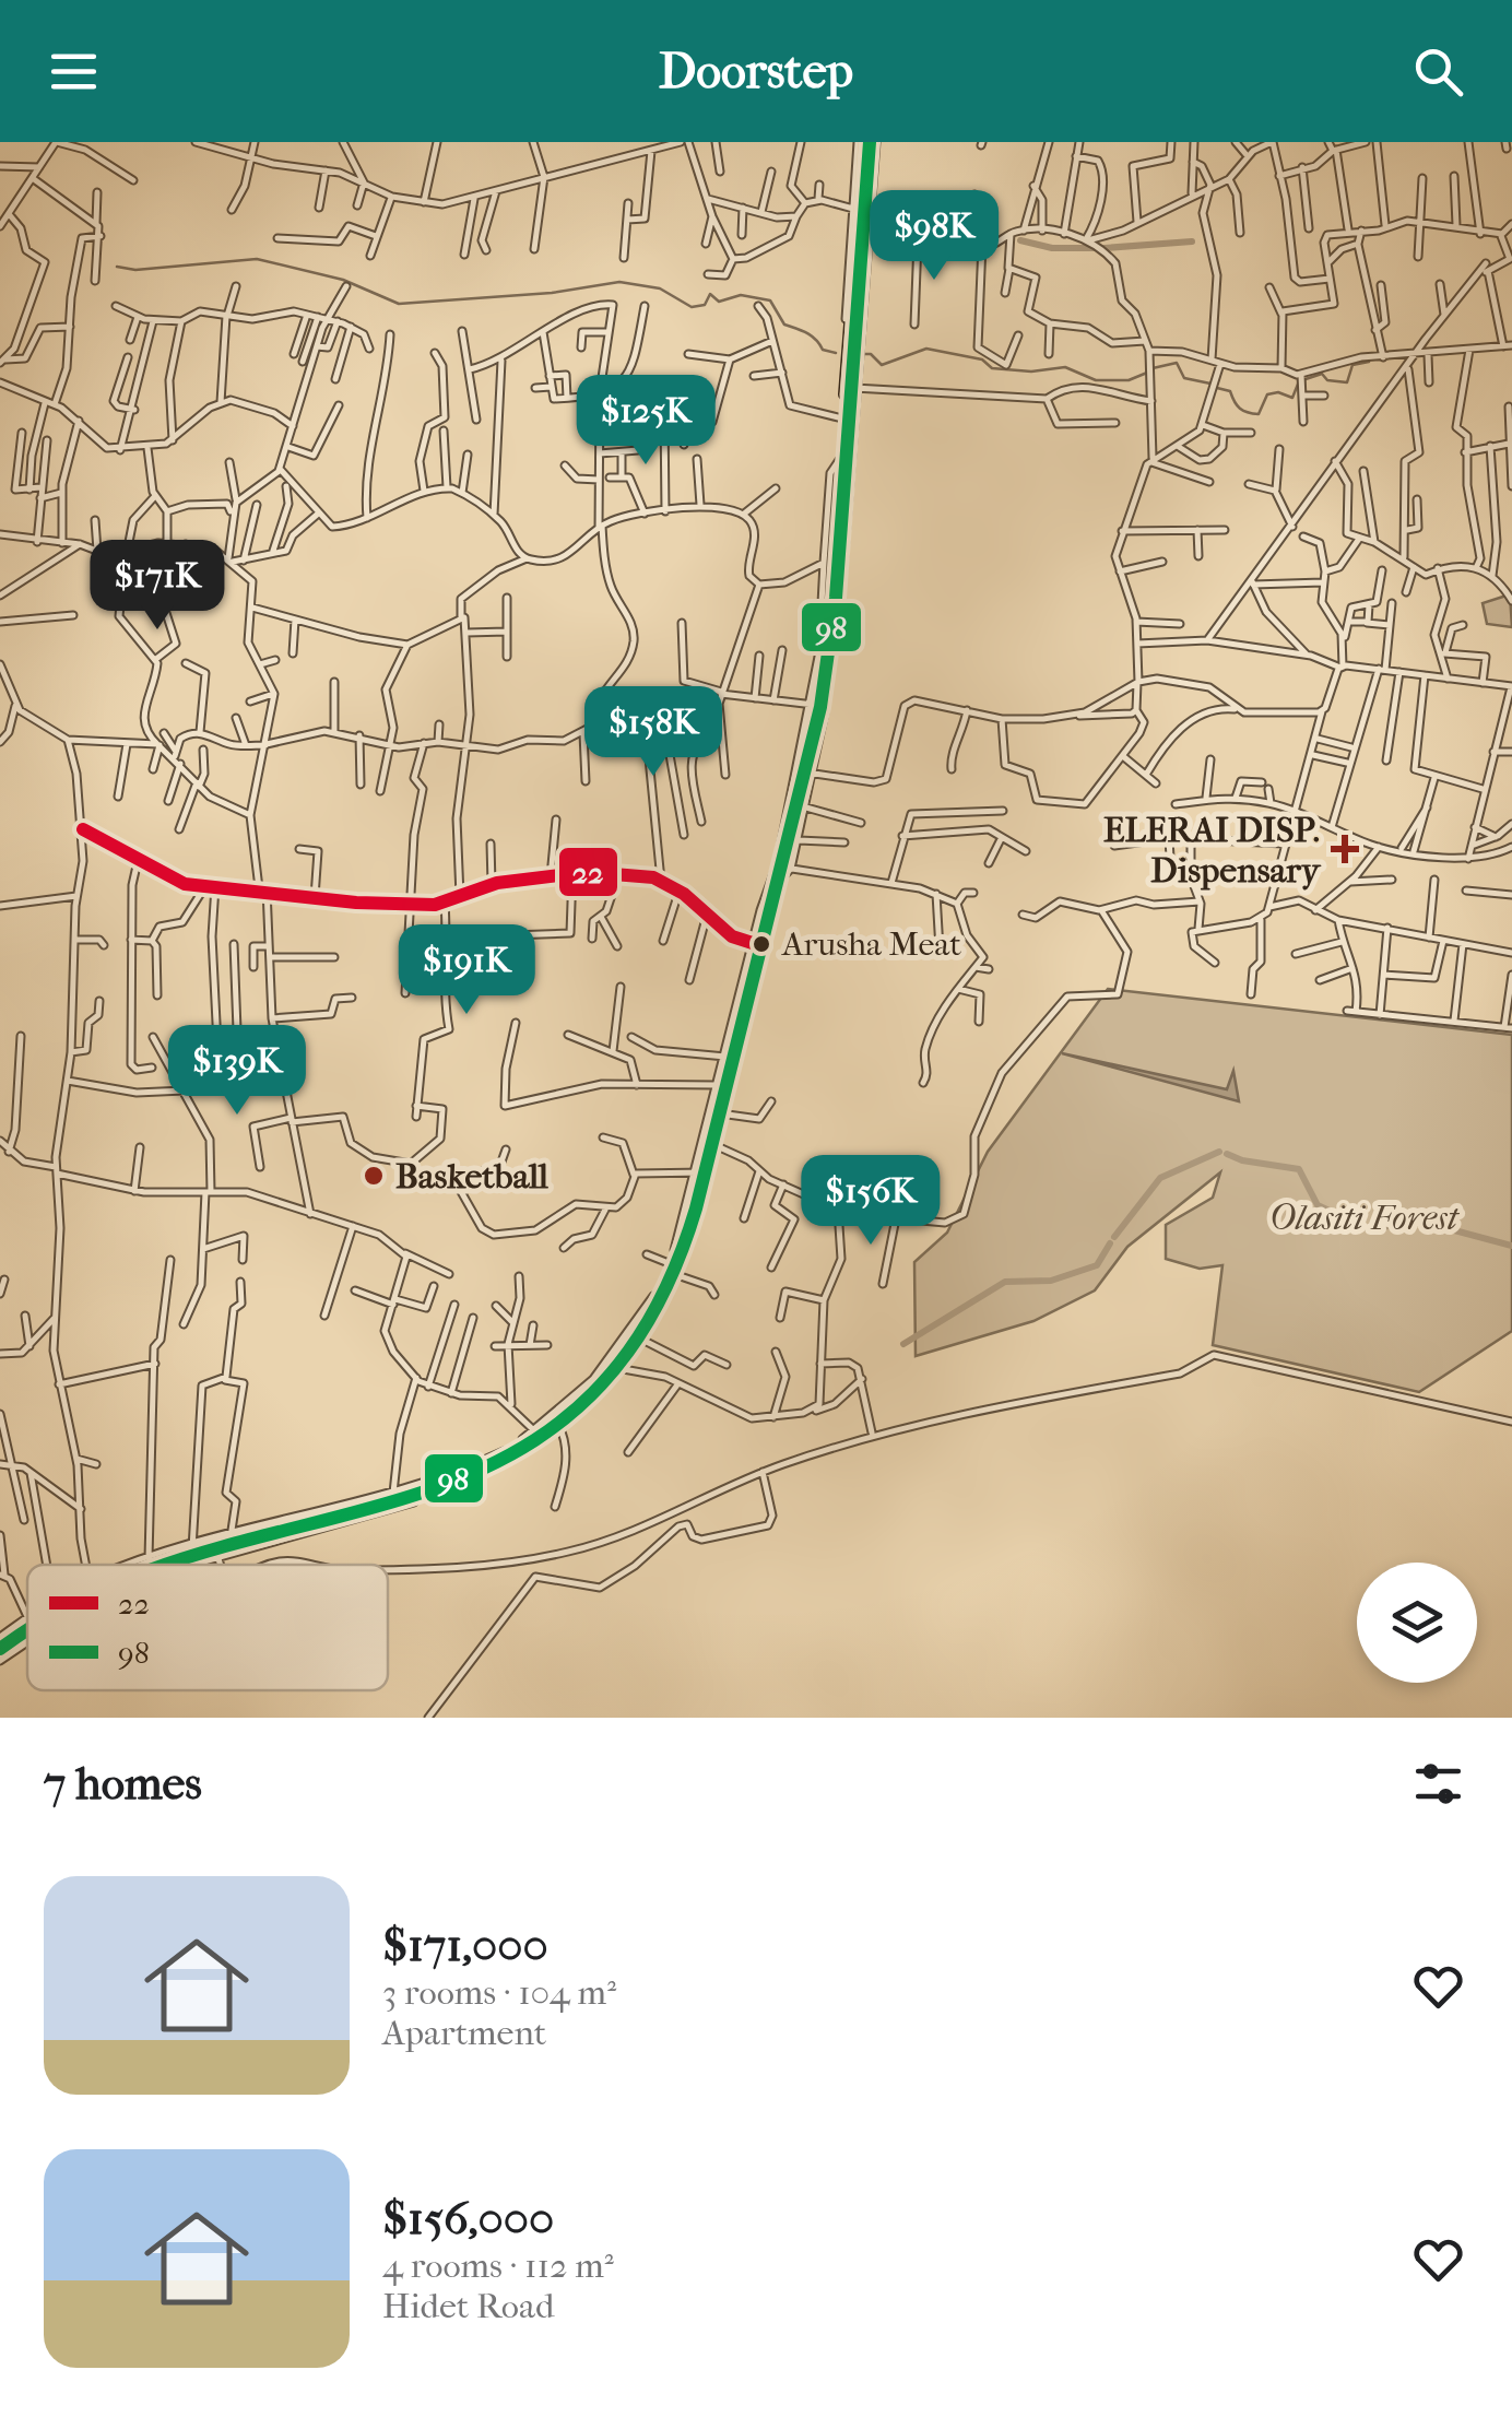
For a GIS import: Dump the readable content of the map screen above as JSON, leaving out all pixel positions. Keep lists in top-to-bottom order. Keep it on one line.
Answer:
{"parks":["Olasiti Forest"],"places":{"health":["ELERAI DISP. Dispensary"],"other":["Arusha Meat","Basketball"]},"lines":["transit line 98","transit line 22"],"legend":["22","98"],"page":{"header":"Doorstep","price":["$98K","$125K","$171K","$158K","$191K","$139K","$156K"],"heading":"7 homes","list":[{"name":"$171,000","note":"3 rooms · 104 m² · Apartment"},{"name":"$156,000","note":"4 rooms · 112 m² · Hidet Road"}]}}
